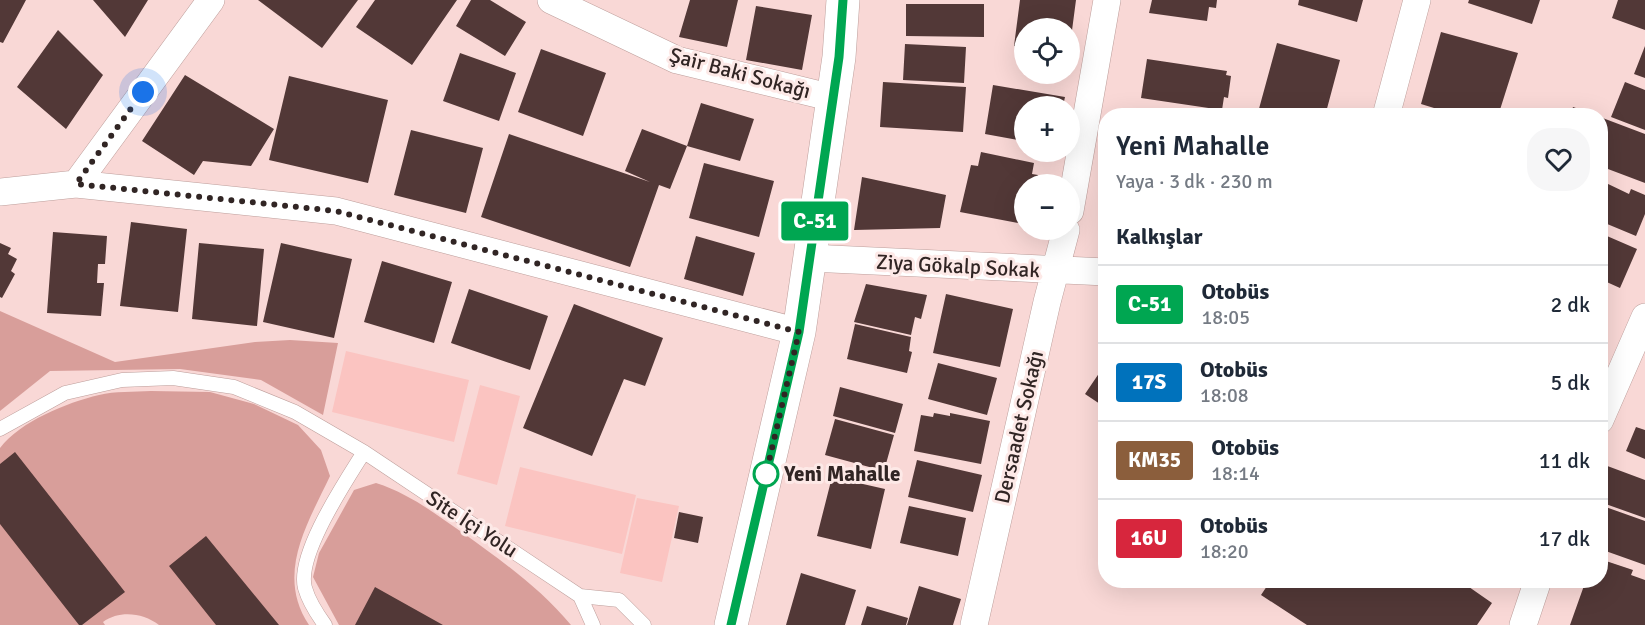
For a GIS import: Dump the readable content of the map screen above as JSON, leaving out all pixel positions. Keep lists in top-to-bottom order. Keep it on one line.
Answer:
{"streets":{"street":["Şair Baki Sokağı","Ziya Gökalp Sokak","Dersaadet Sokağı"],"lane":["Site İçi Yolu"]},"crossings":[["Ziya Gökalp Sokak","Dersaadet Sokağı"]],"places":["Yeni Mahalle"],"lines":["bus line C-51"],"page":{"on_map":"C-51","map_buttons":["+","−"],"heading":[["Yeni Mahalle","Yaya · 3 dk · 230 m"],"Kalkışlar"],"list":[{"mark":"C-51","name":"Otobüs","note":"18:05","value":"2 dk"},{"mark":"17S","name":"Otobüs","note":"18:08","value":"5 dk"},{"mark":"KM35","name":"Otobüs","note":"18:14","value":"11 dk"},{"mark":"16U","name":"Otobüs","note":"18:20","value":"17 dk"}]}}
